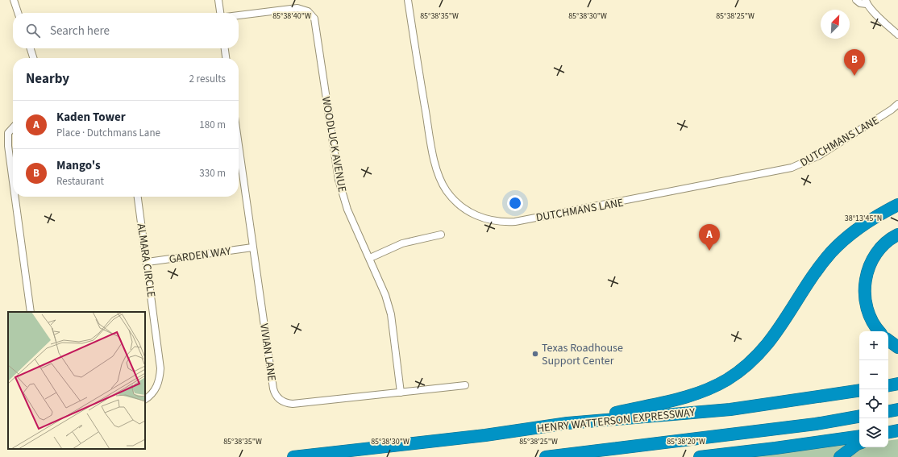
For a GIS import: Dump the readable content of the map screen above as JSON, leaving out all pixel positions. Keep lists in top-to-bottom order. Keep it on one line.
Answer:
{"streets":{"highway":["HENRY WATTERSON EXPRESSWAY"],"street":["DUTCHMANS LANE","WOODLUCK AVENUE","GARDEN WAY","ALMARA CIRCLE","VIVIAN LANE"]},"crossings":[["WOODLUCK AVENUE","VIVIAN LANE"],["GARDEN WAY","ALMARA CIRCLE"],["GARDEN WAY","VIVIAN LANE"]],"places":["Texas Roadhouse Support Center"],"north":"top right","page":{"search":"Search here","pins":["B","A"],"heading":["Nearby","2 results"],"list":[{"mark":"A","name":"Kaden Tower","note":"Place · Dutchmans Lane","value":"180 m"},{"mark":"B","name":"Mango's","note":"Restaurant","value":"330 m"}],"map_buttons":["+","−"]},"coordinates":["85°38'40\"W","85°38'35\"W","85°38'30\"W","85°38'25\"W","38°13'45\"N","85°38'20\"W"]}
